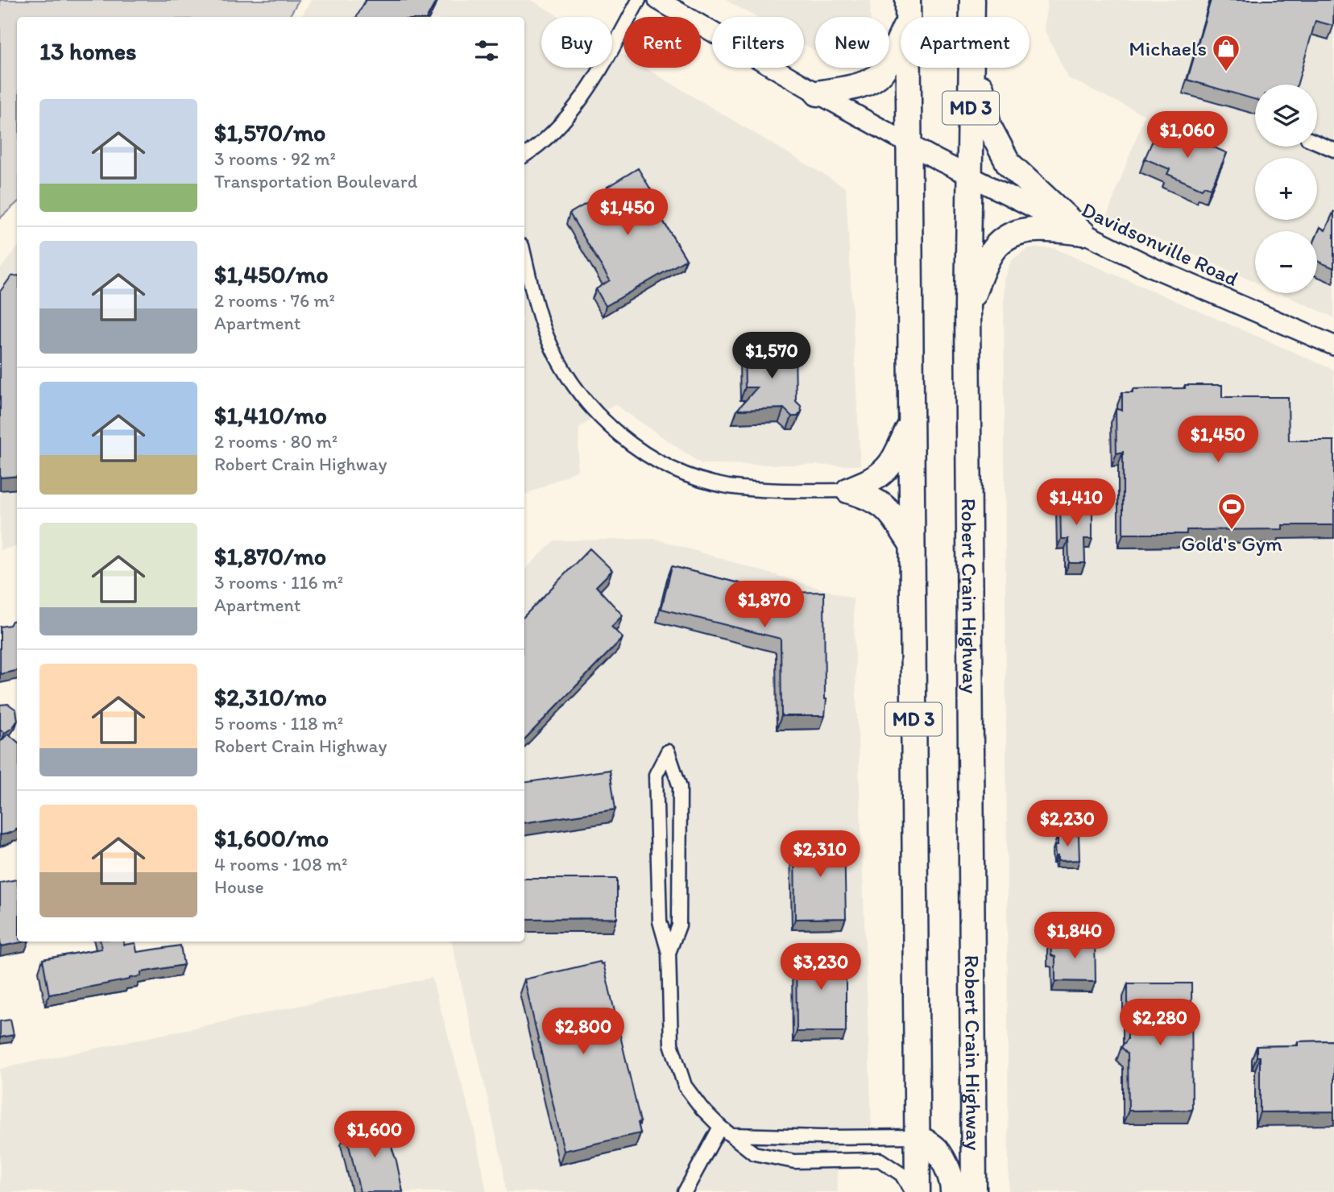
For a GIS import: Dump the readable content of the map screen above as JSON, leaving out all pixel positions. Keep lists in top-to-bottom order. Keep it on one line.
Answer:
{"streets":{"highway":["MD 3","Robert Crain Highway"],"main road":["Davidsonville Road"]},"crossings":[["MD 3","Davidsonville Road"],["Davidsonville Road","Robert Crain Highway"]],"places":{"shop":["Michaels"],"sports":["Gold's Gym"]},"page":{"chip":["Buy","Rent","Filters","New","Apartment"],"heading":"13 homes","map_buttons":["+","−"],"list":[{"name":"$1,570/mo","note":"3 rooms · 92 m² · Transportation Boulevard"},{"name":"$1,450/mo","note":"2 rooms · 76 m² · Apartment"},{"name":"$1,410/mo","note":"2 rooms · 80 m² · Robert Crain Highway"},{"name":"$1,870/mo","note":"3 rooms · 116 m² · Apartment"},{"name":"$2,310/mo","note":"5 rooms · 118 m² · Robert Crain Highway"},{"name":"$1,600/mo","note":"4 rooms · 108 m² · House"}],"price":["$1,060","$1,450","$1,570","$1,450","$1,410","$1,870","$2,230","$2,310","$1,840","$3,230","$2,280","$2,800","$1,600"]}}
